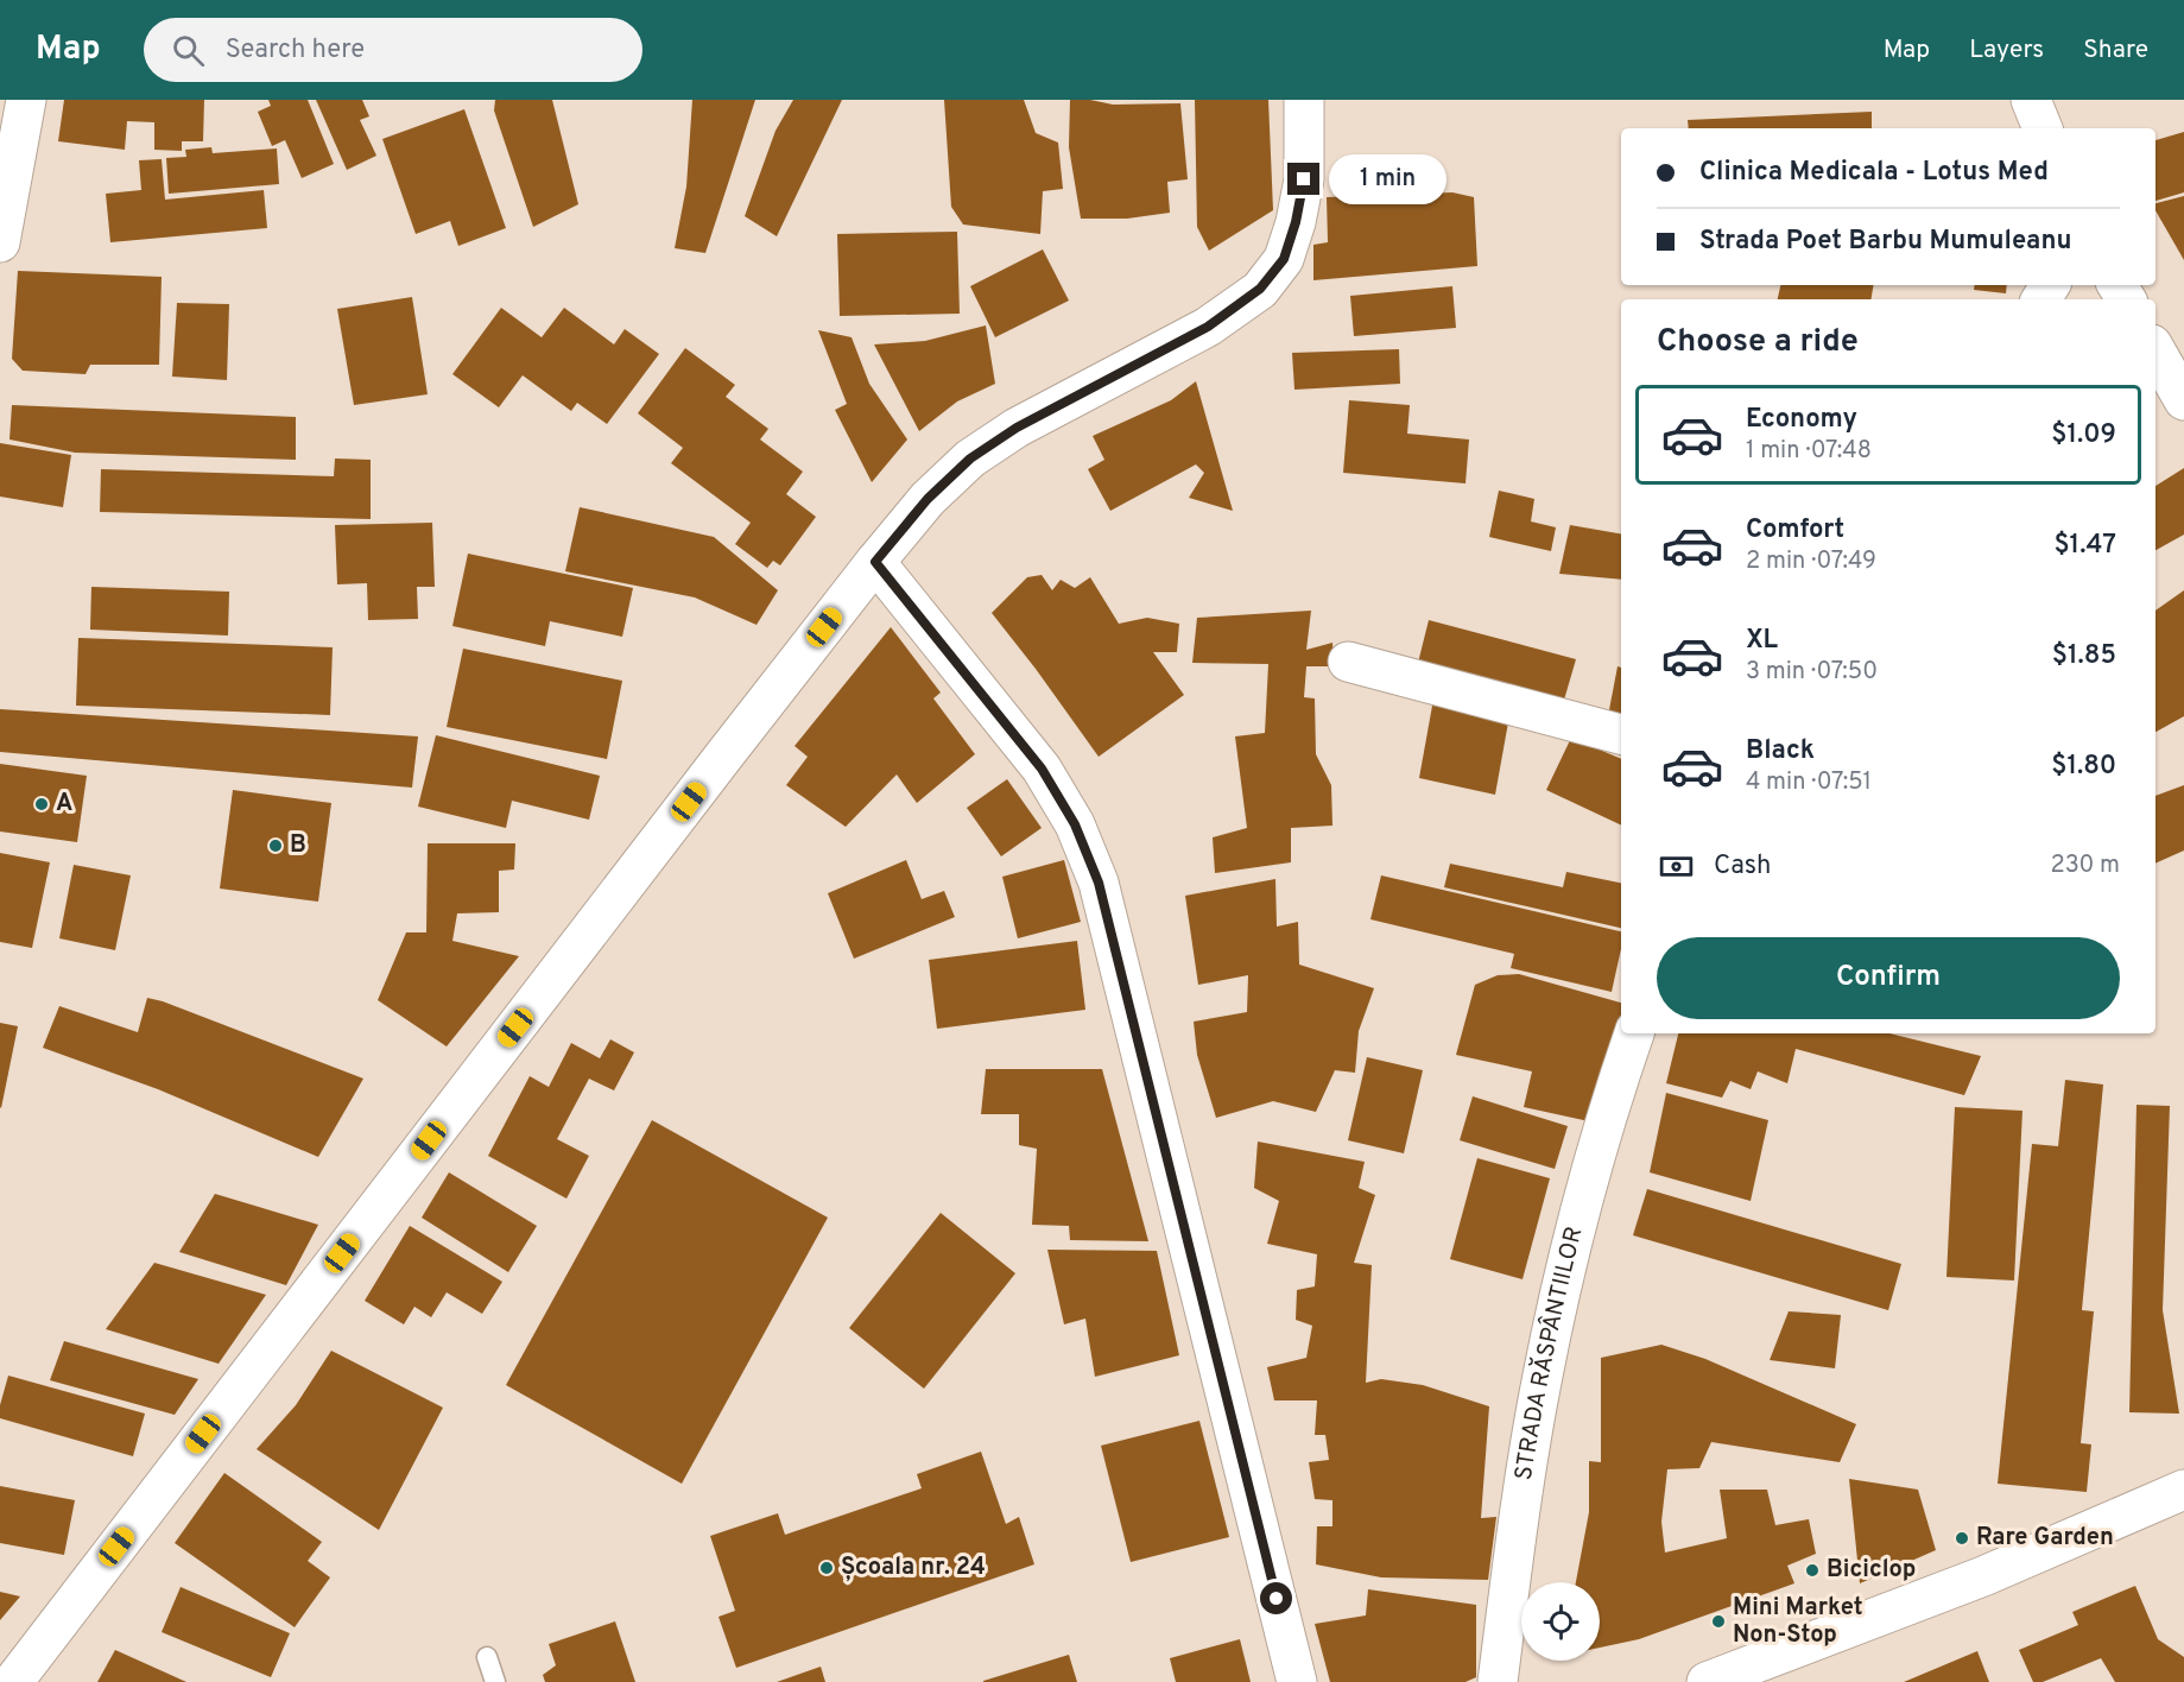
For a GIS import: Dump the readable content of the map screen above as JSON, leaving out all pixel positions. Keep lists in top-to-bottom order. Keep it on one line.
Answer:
{"streets":{"street":["STRADA RĂSPÂNTIILOR"]},"places":["A","B","Rare Garden","Școala nr. 24","Biciclop","Mini Market Non-Stop"],"page":{"header":"Map","search":"Search here","nav":["Map","Layers","Share"],"banner":["Clinica Medicala - Lotus Med","Strada Poet Barbu Mumuleanu"],"bubble":"1 min","heading":"Choose a ride","list":[{"name":"Economy","note":"1 min · 07:48","value":"$1.09"},{"name":"Comfort","note":"2 min · 07:49","value":"$1.47"},{"name":"XL","note":"3 min · 07:50","value":"$1.85"},{"name":"Black","note":"4 min · 07:51","value":"$1.80"}],"pay":["Cash","230 m"],"buttons":"Confirm"}}
